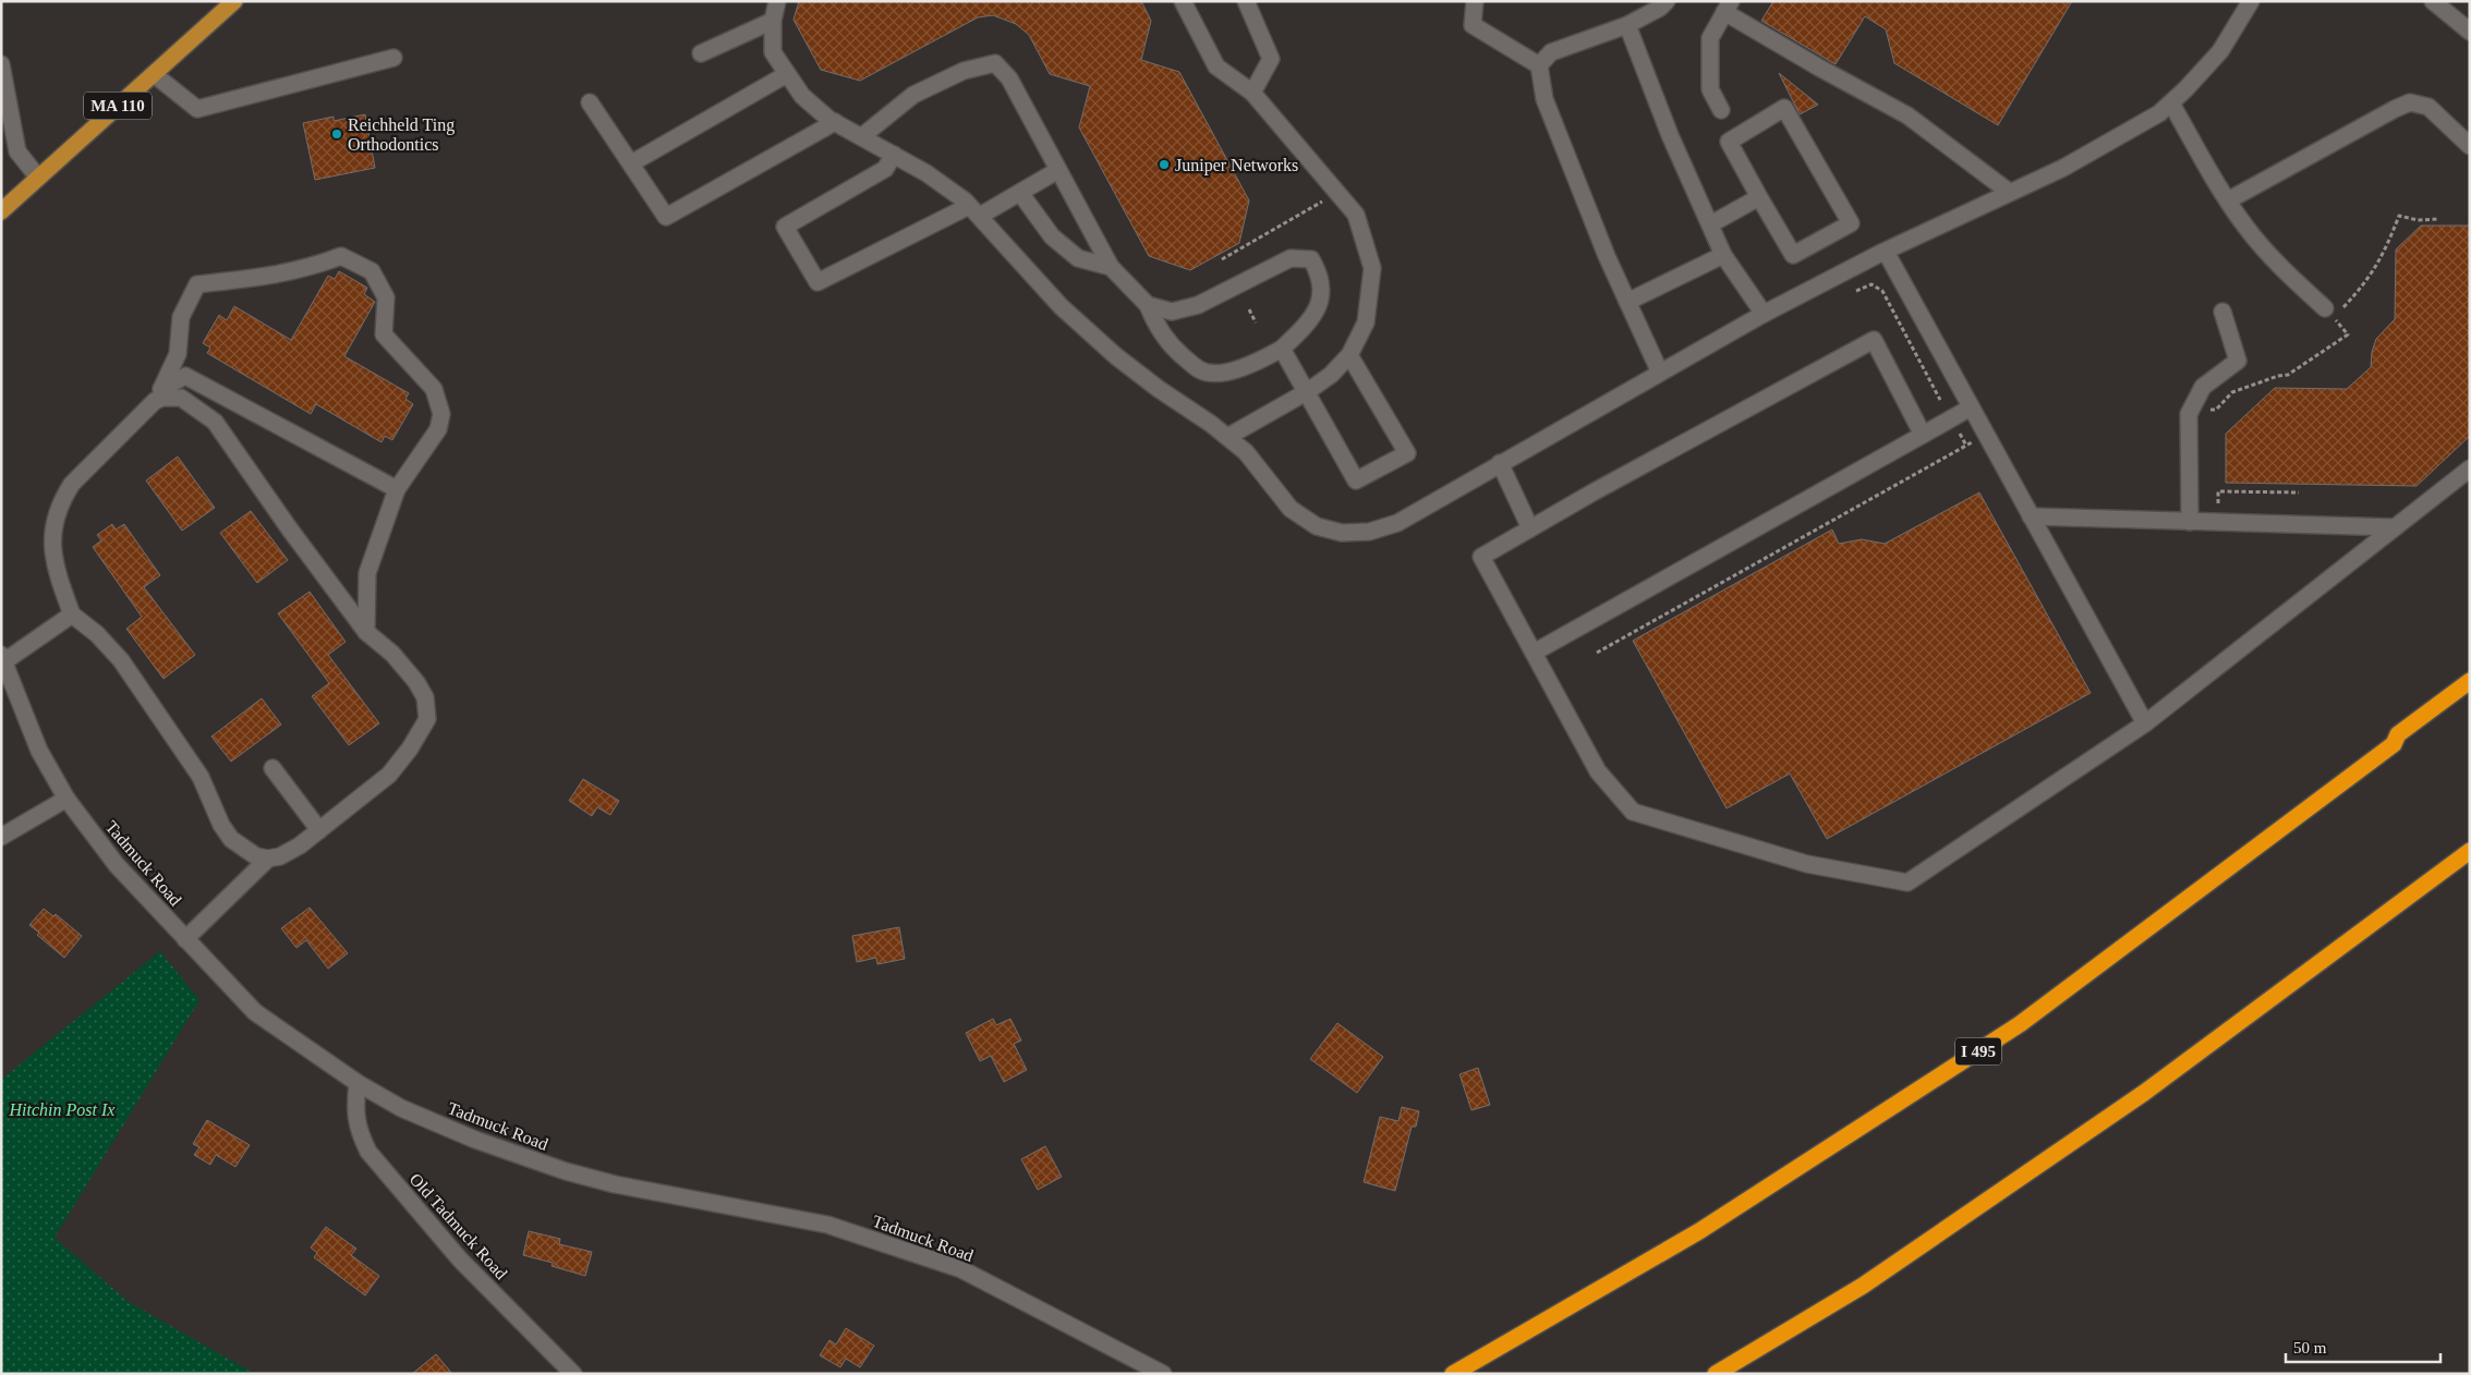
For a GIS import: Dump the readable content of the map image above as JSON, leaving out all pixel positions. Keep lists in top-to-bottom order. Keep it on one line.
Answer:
{"streets":{"highway":["I 495"],"main road":["MA 110"],"street":["Tadmuck Road","Old Tadmuck Road"]},"crossings":[["Tadmuck Road","Old Tadmuck Road"]],"parks":["Hitchin Post Ix"],"places":["Reichheld Ting Orthodontics","Juniper Networks"],"scale_bar":"50 m"}
